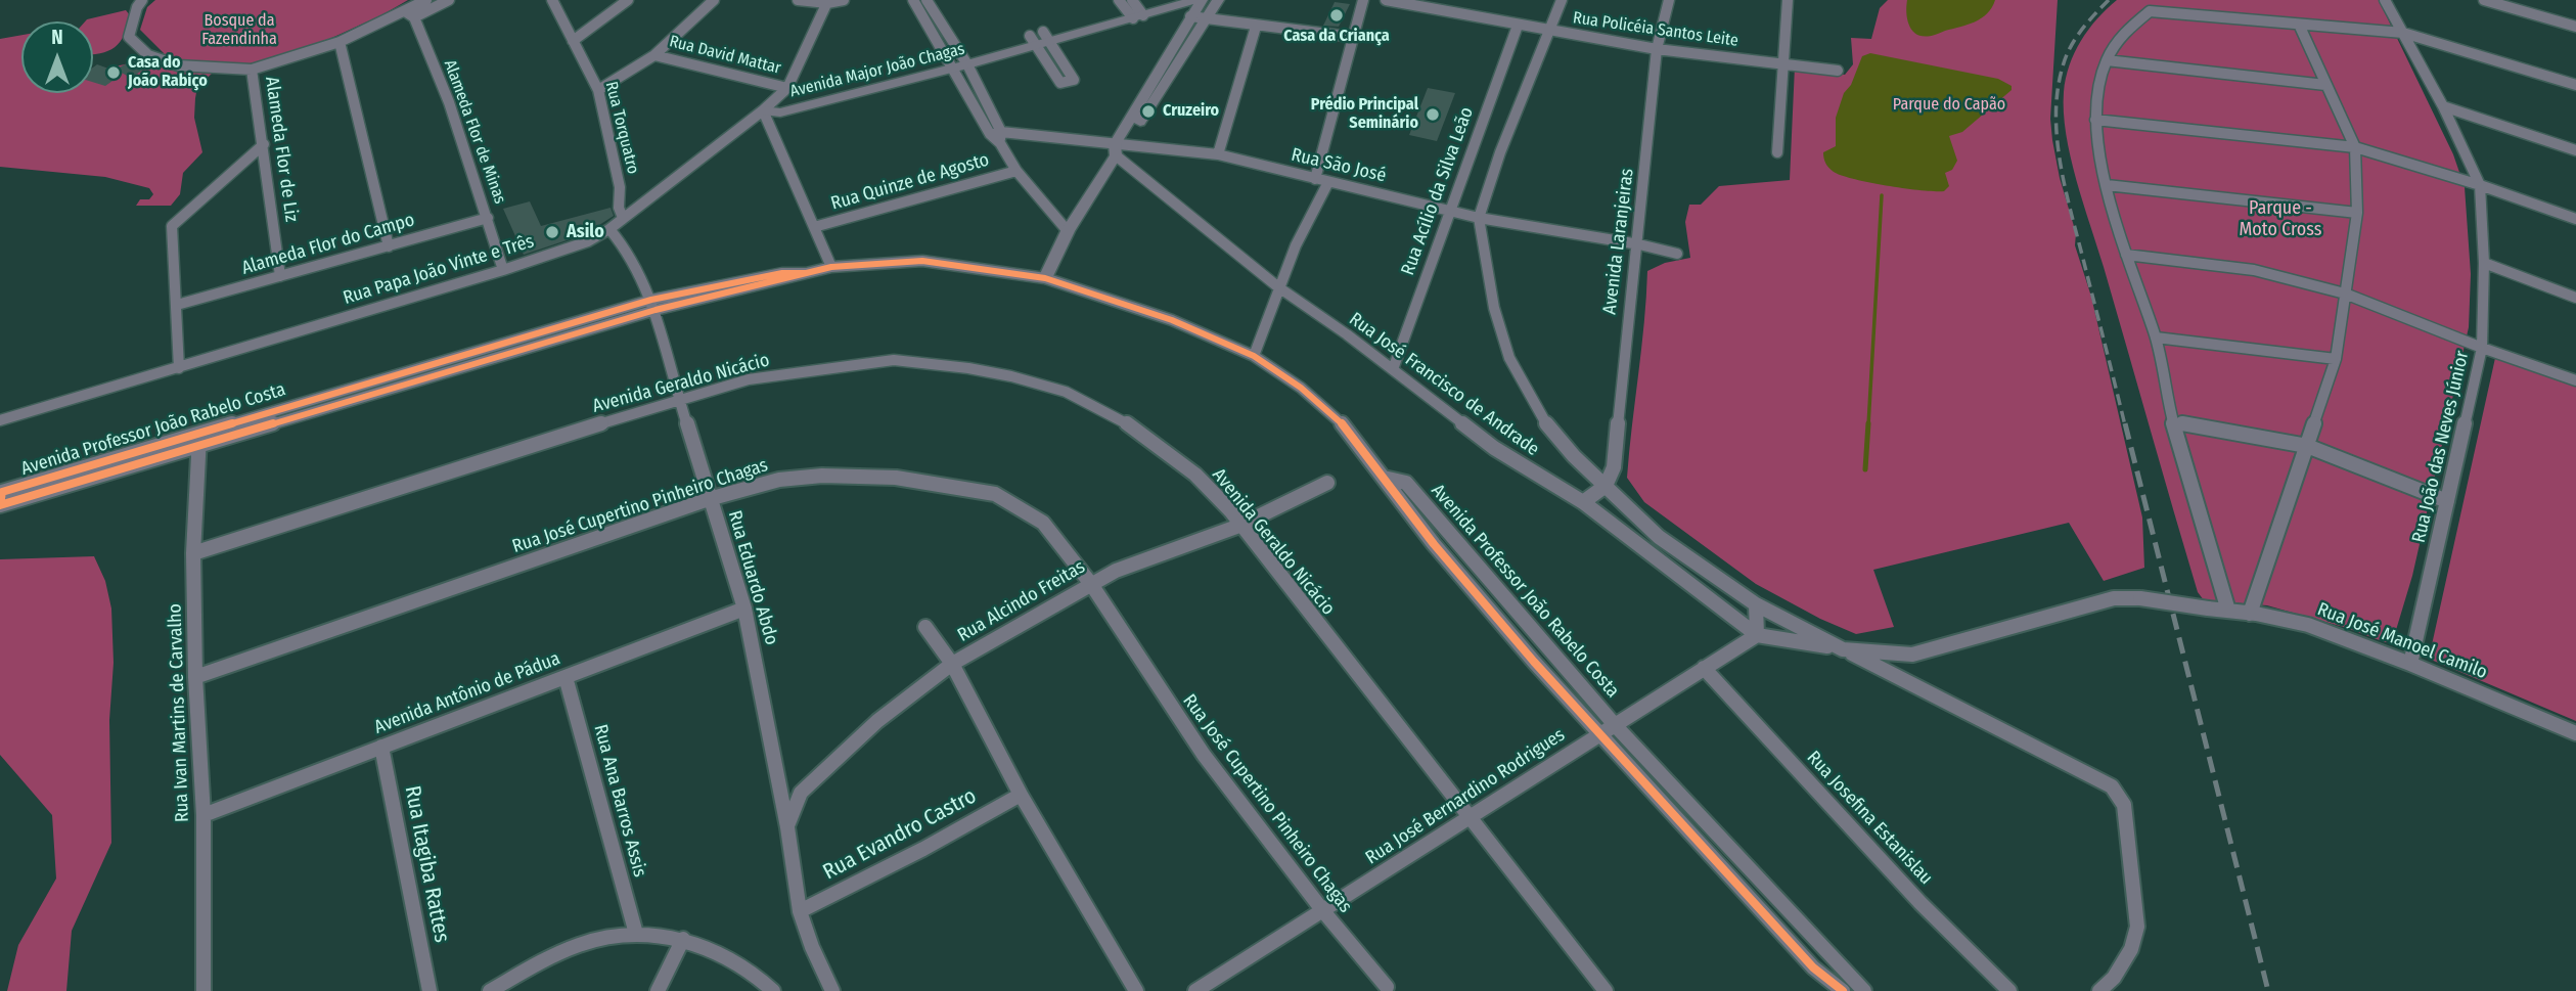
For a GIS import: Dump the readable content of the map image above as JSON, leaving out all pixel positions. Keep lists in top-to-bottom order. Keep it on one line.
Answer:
{"streets":{"street":["Rua Policéia Santos Leite","Rua David Mattar","Avenida Major João Chagas","Rua Torquatro","Alameda Flor de Minas","Alameda Flor de Liz","Rua São José","Rua Quinze de Agosto","Rua Acílio da Silva Leão","Avenida Laranjeiras","Alameda Flor do Campo","Rua Papa João Vinte e Três","Avenida Geraldo Nicácio","Rua José Francisco de Andrade","Avenida Professor João Rabelo Costa","Rua João das Neves Júnior","Rua José Cupertino Pinheiro Chagas","Rua Eduardo Abdo","Rua Alcindo Freitas","Rua José Manoel Camilo","Avenida Antônio de Pádua","Rua Ivan Martins de Carvalho","Rua José Bernardino Rodrigues","Rua Ana Barros Assis","Rua Josefina Estanislau","Rua Evandro Castro","Rua Itagiba Rattes"]},"crossings":[["Rua Policéia Santos Leite","Rua Acílio da Silva Leão"],["Rua Policéia Santos Leite","Avenida Laranjeiras"],["Rua David Mattar","Rua Papa João Vinte e Três"],["Avenida Major João Chagas","Rua Papa João Vinte e Três"],["Rua Torquatro","Rua Papa João Vinte e Três"],["Alameda Flor de Minas","Alameda Flor do Campo"],["Alameda Flor de Minas","Rua Papa João Vinte e Três"],["Alameda Flor de Liz","Alameda Flor do Campo"],["Rua São José","Rua Acílio da Silva Leão"],["Rua São José","Avenida Laranjeiras"],["Rua São José","Rua José Francisco de Andrade"],["Rua Acílio da Silva Leão","Rua José Francisco de Andrade"],["Rua Papa João Vinte e Três","Rua Eduardo Abdo"],["Avenida Geraldo Nicácio","Rua Eduardo Abdo"],["Avenida Geraldo Nicácio","Rua Alcindo Freitas"],["Avenida Geraldo Nicácio","Rua Ivan Martins de Carvalho"],["Avenida Geraldo Nicácio","Rua José Bernardino Rodrigues"],["Rua José Francisco de Andrade","Rua José Bernardino Rodrigues"],["Avenida Professor João Rabelo Costa","Rua Eduardo Abdo"],["Avenida Professor João Rabelo Costa","Rua Ivan Martins de Carvalho"],["Avenida Professor João Rabelo Costa","Rua José Bernardino Rodrigues"],["Rua João das Neves Júnior","Rua José Manoel Camilo"],["Rua José Cupertino Pinheiro Chagas","Rua Eduardo Abdo"],["Rua José Cupertino Pinheiro Chagas","Rua Alcindo Freitas"],["Rua José Cupertino Pinheiro Chagas","Rua Ivan Martins de Carvalho"],["Rua José Cupertino Pinheiro Chagas","Rua José Bernardino Rodrigues"],["Rua Eduardo Abdo","Rua Alcindo Freitas"],["Rua Eduardo Abdo","Avenida Antônio de Pádua"],["Rua Eduardo Abdo","Rua Evandro Castro"],["Avenida Antônio de Pádua","Rua Ivan Martins de Carvalho"],["Avenida Antônio de Pádua","Rua Ana Barros Assis"],["Avenida Antônio de Pádua","Rua Itagiba Rattes"],["Rua José Bernardino Rodrigues","Rua Josefina Estanislau"]],"parks":["Bosque da Fazendinha","Parque do Capão","Parque - Moto Cross"],"places":["Casa da Criança","Casa do João Rabiço","Cruzeiro","Prédio Principal Seminário","Asilo"],"north":"top"}
